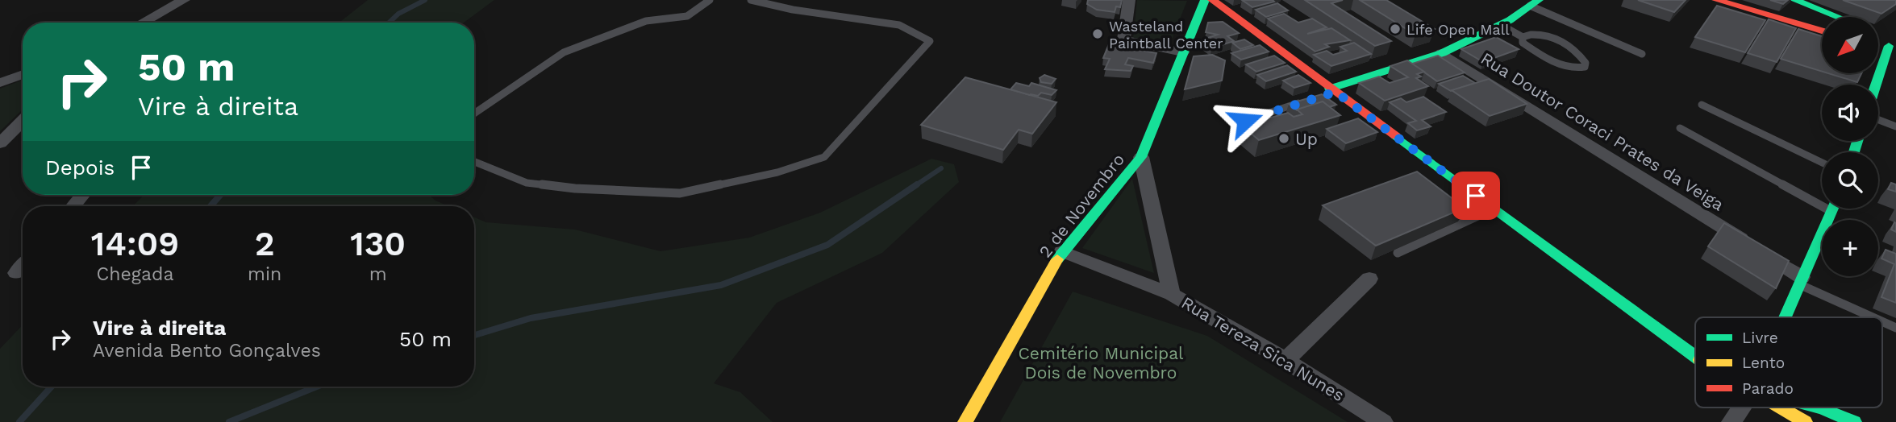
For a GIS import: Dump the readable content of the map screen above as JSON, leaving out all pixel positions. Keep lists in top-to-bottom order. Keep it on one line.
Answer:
{"streets":{"street":["Rua Doutor Coraci Prates da Veiga","2 de Novembro","Rua Tereza Sica Nunes"]},"crossings":[["2 de Novembro","Rua Tereza Sica Nunes"]],"parks":["Cemitério Municipal Dois de Novembro"],"places":["Life Open Mall","Wasteland Paintball Center","Up"],"legend":["Livre","Lento","Parado"],"north":"bottom left","page":{"map_buttons":"+","turn":["50 m","Vire à direita"],"then":"Depois","eta":["14:09","Chegada","2","min","130","m"],"list":[{"name":"Vire à direita","note":"Avenida Bento Gonçalves","value":"50 m"}]}}
